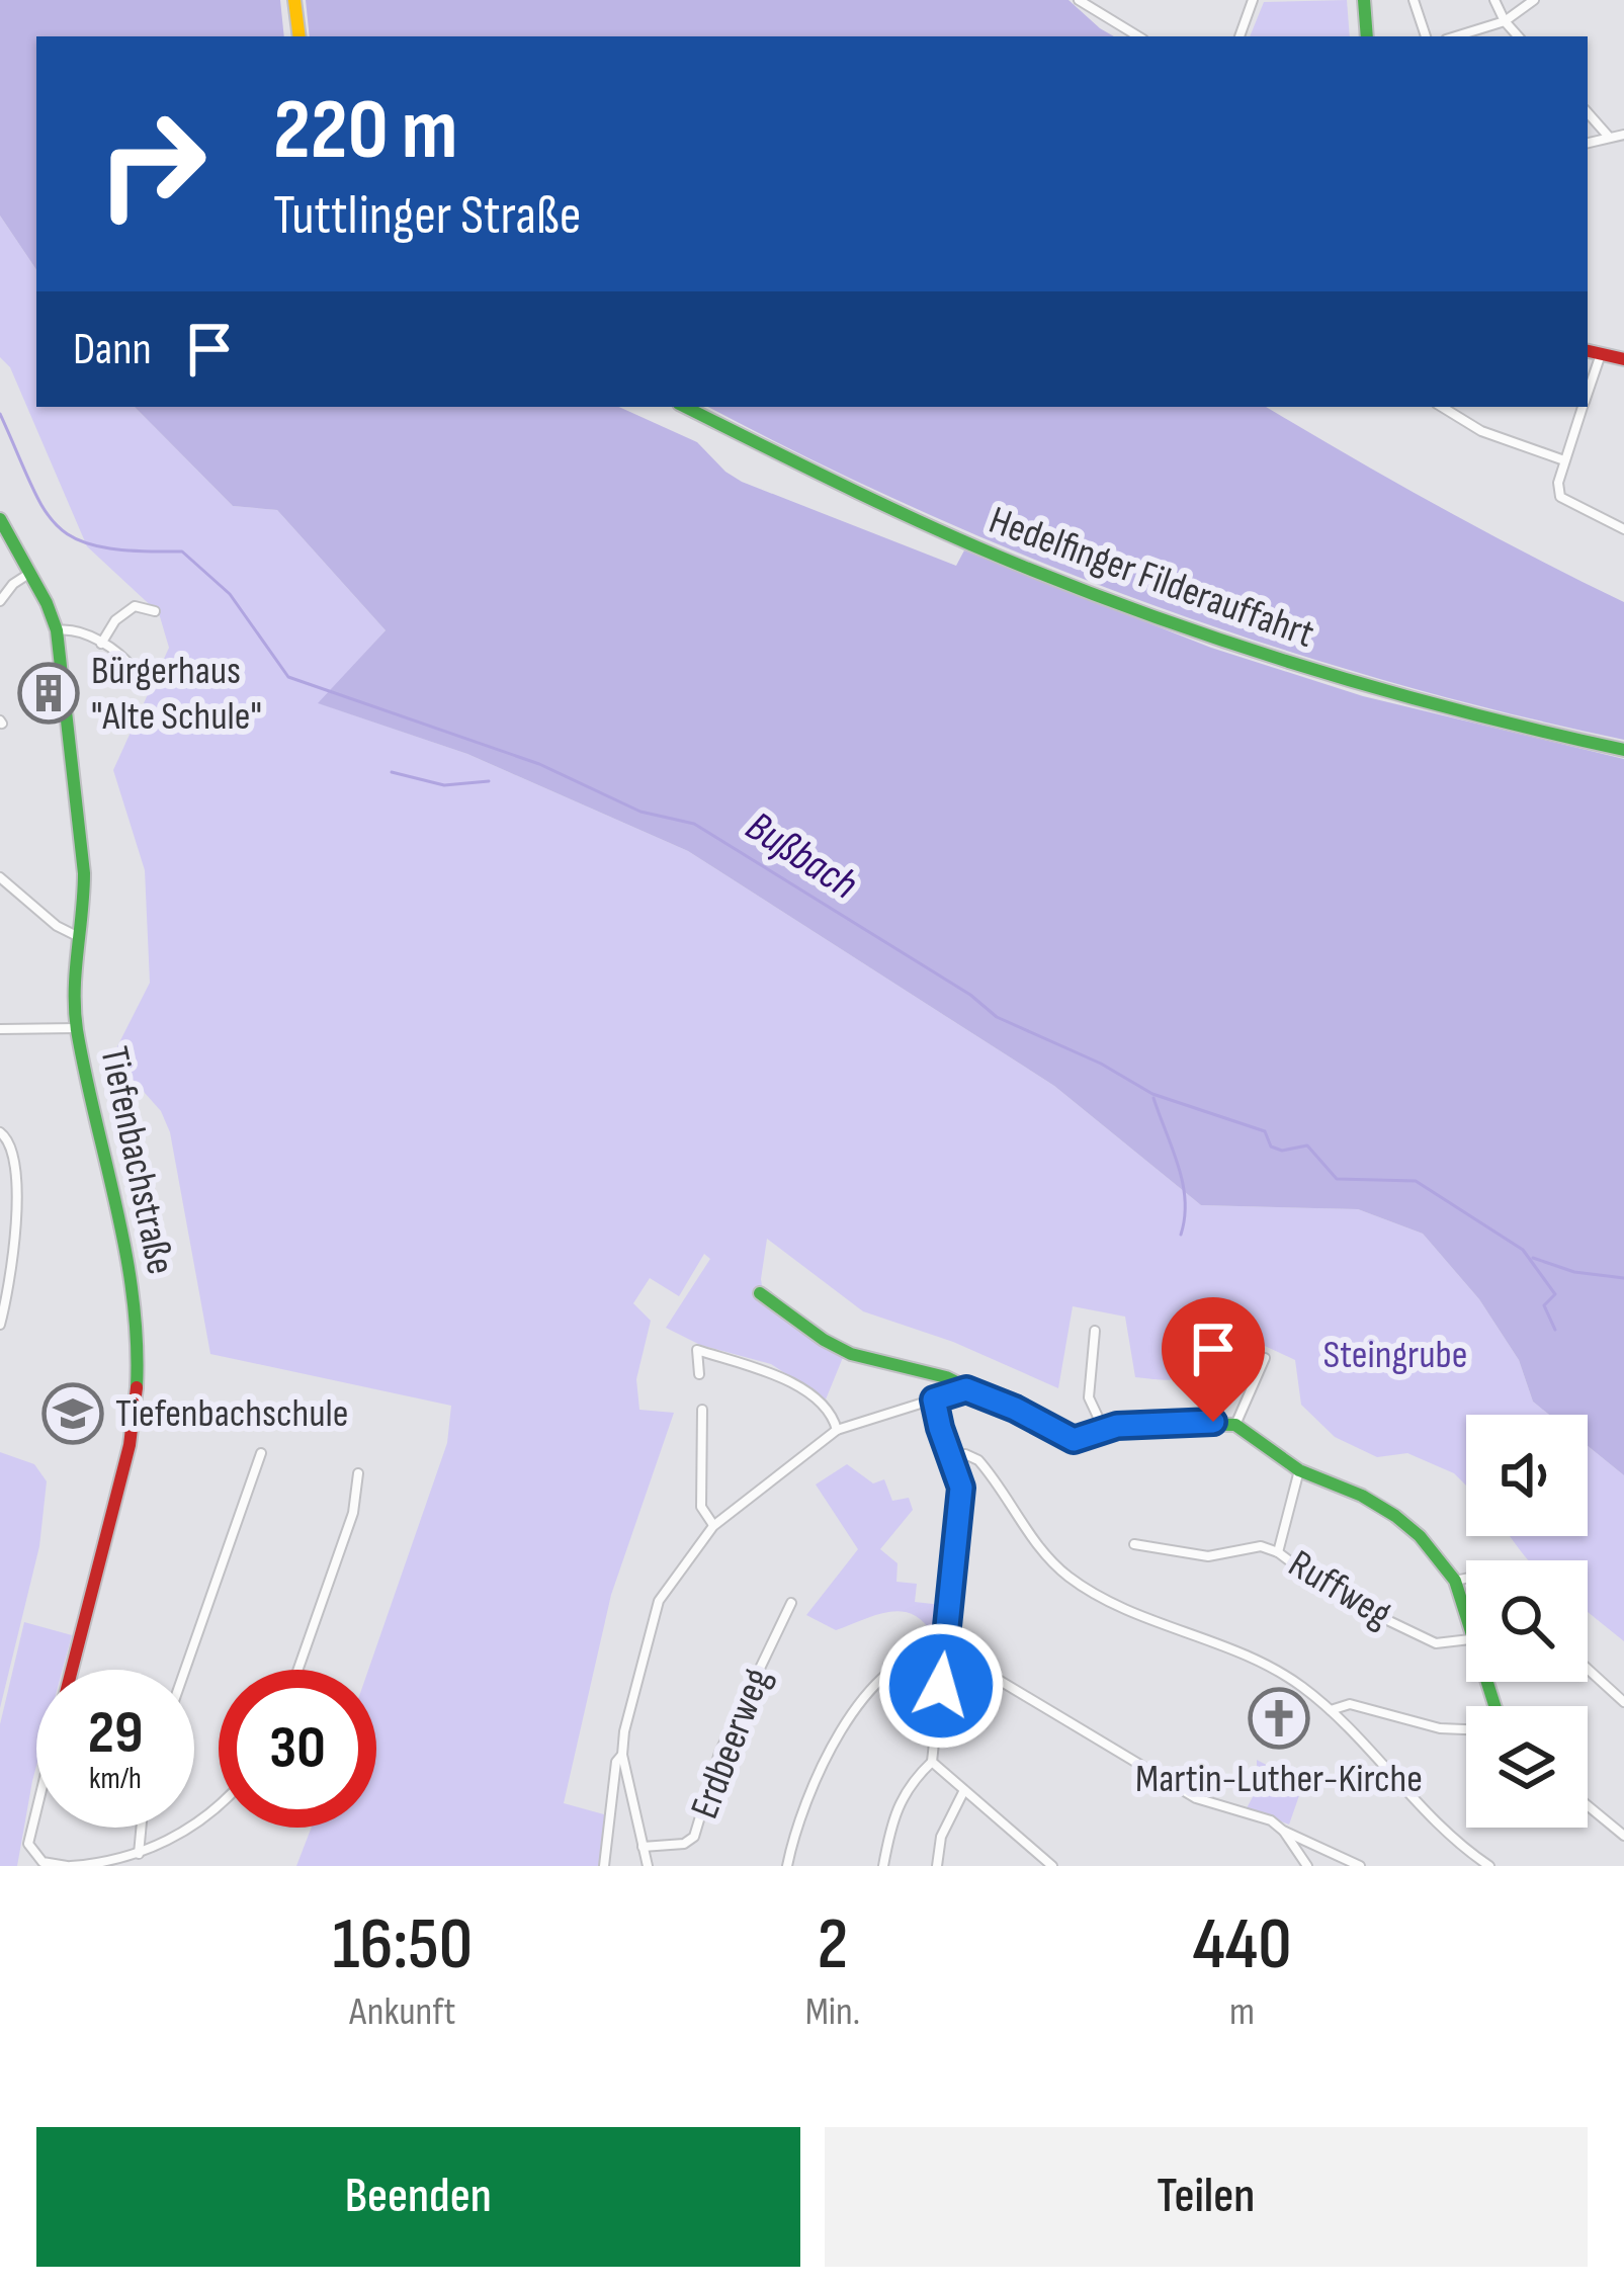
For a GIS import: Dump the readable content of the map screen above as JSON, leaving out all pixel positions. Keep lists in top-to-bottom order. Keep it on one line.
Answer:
{"streets":{"street":["Hedelfinger Filderauffahrt","Tiefenbachstraße","Ruffweg","Erdbeerweg"]},"water":["Bußbach"],"parks":["Steingrube"],"places":{"building":["Bürgerhaus \"Alte Schule\""],"school or university":["Tiefenbachschule"],"church":["Martin-Luther-Kirche"]},"page":{"turn":["220 m","Tuttlinger Straße"],"then":"Dann","speed":"29 km/h","limit":"30","eta":["16:50","Ankunft","2","Min.","440","m"],"buttons":["Beenden","Teilen"]}}
